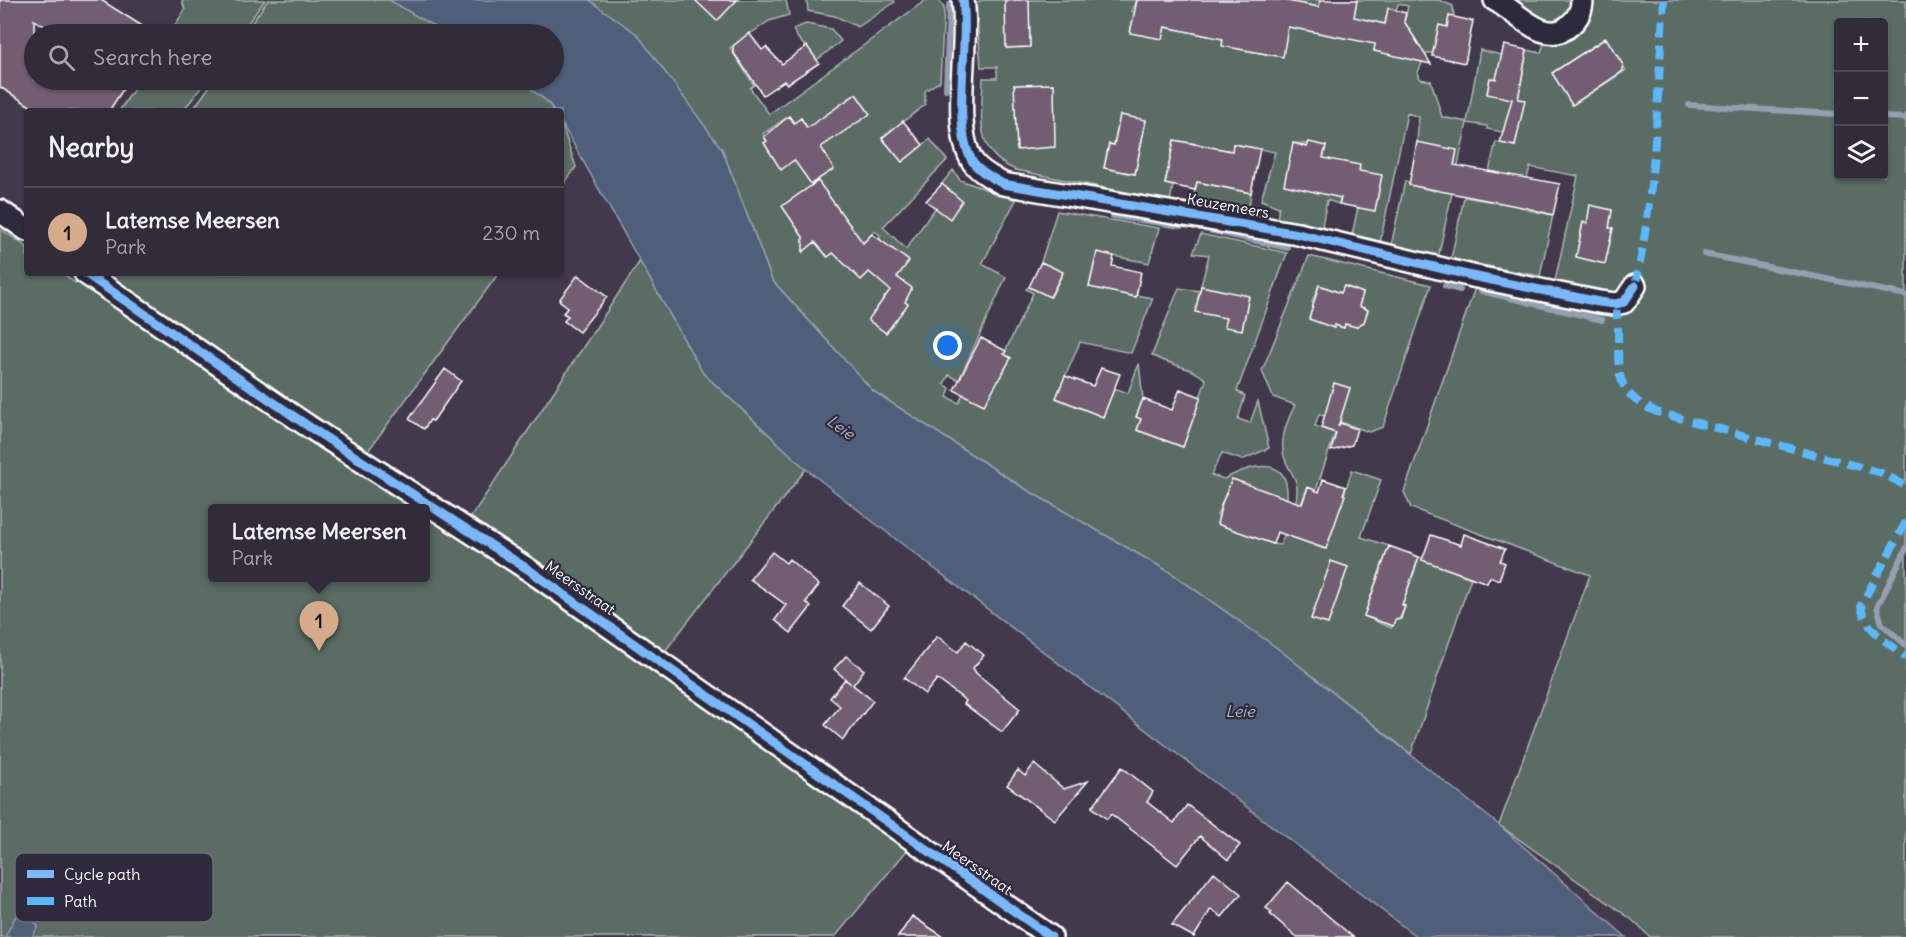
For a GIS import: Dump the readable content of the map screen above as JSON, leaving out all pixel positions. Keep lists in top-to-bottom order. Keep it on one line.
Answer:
{"streets":{"street":["Keuzemeers","Meersstraat"]},"water":["Leie"],"legend":["Cycle path","Path"],"page":{"map_buttons":["+","−"],"search":"Search here","heading":"Nearby","list":[{"mark":"1","name":"Latemse Meersen","note":"Park","value":"230 m"}],"popup":["Latemse Meersen","Park"],"pins":"1"}}
